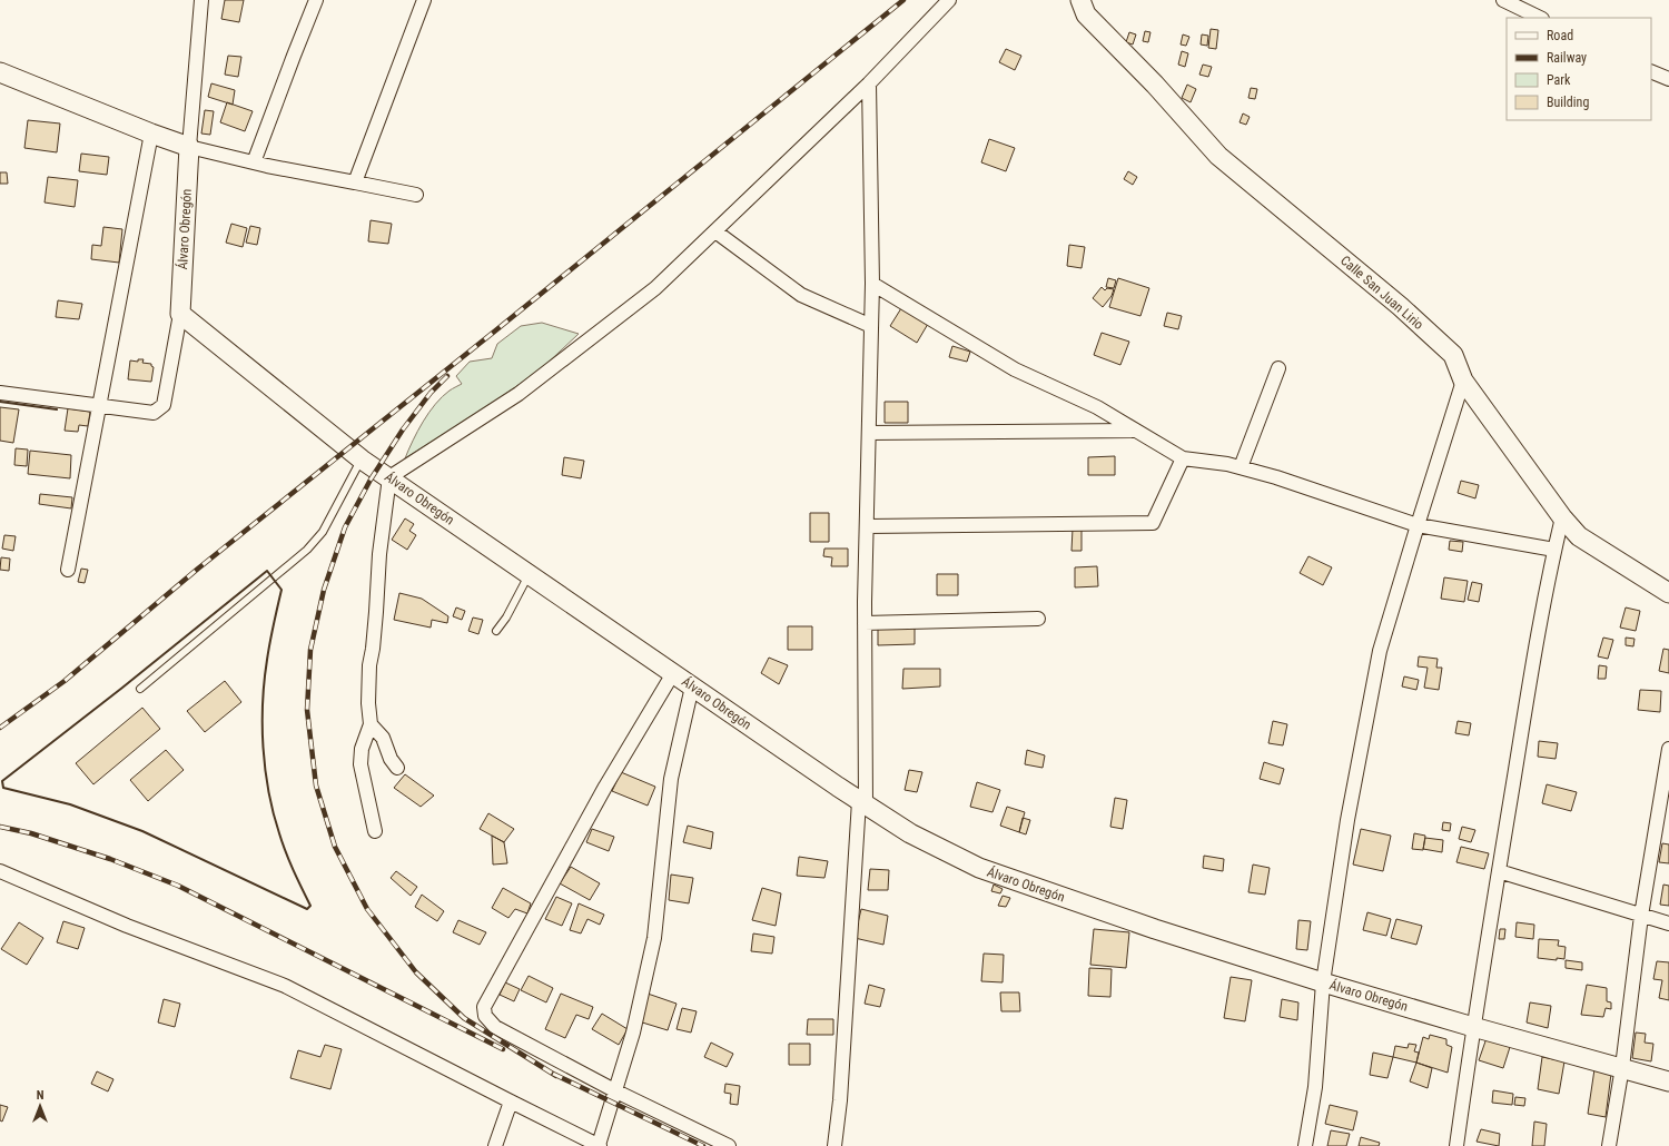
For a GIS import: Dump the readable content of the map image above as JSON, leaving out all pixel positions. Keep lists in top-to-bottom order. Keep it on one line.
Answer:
{"streets":{"street":["Álvaro Obregón","Calle San Juan Lirio"]},"legend":["Road","Railway","Park","Building"],"north":"top"}
